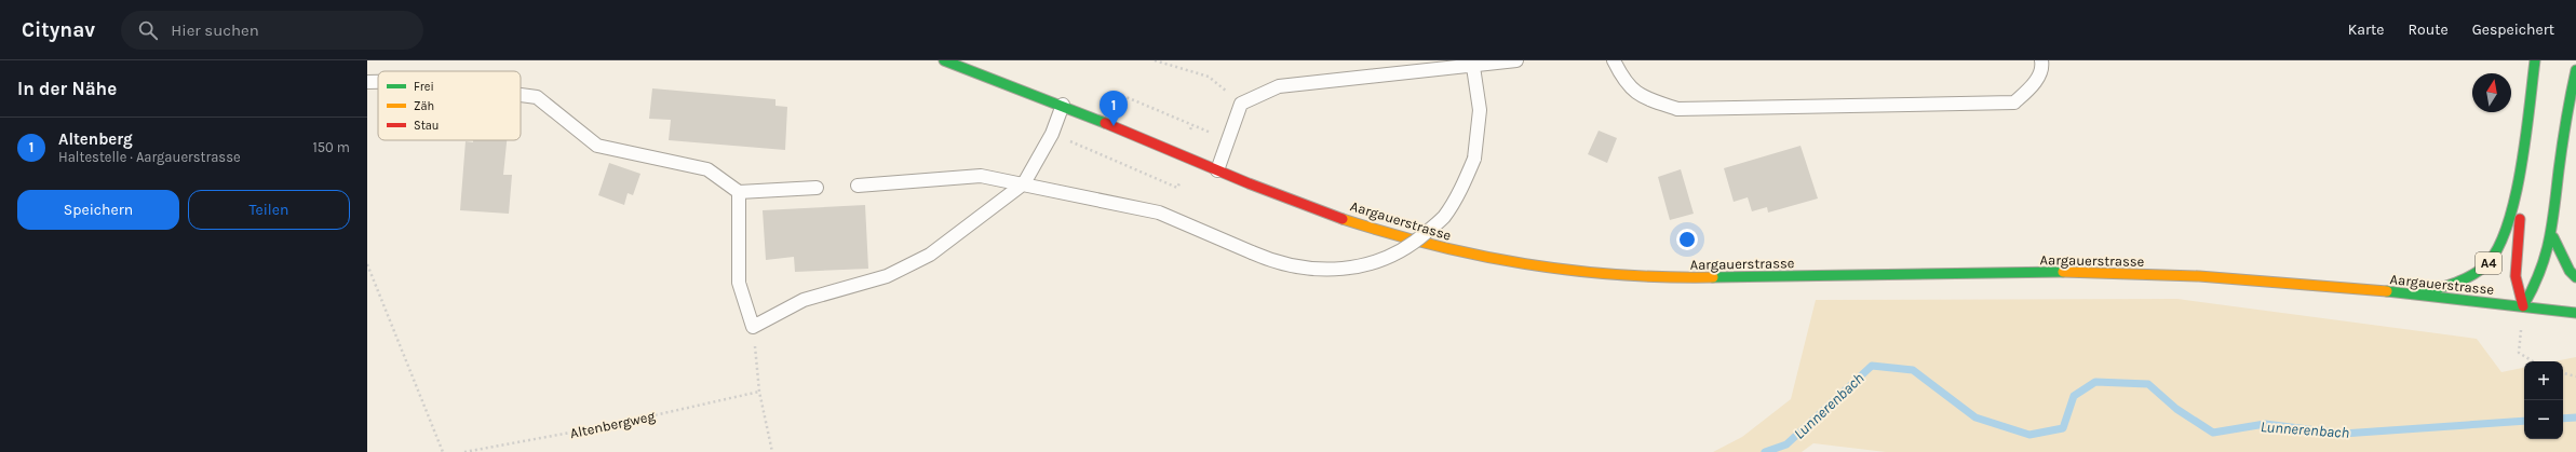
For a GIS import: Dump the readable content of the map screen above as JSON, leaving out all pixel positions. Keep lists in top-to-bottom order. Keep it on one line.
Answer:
{"streets":{"main road":["Aargauerstrasse","A4"],"path":["Altenbergweg"]},"crossings":[["Aargauerstrasse","A4"]],"water":["Lunnerenbach"],"legend":["Frei","Zäh","Stau"],"north":"top","page":{"header":"Citynav","search":"Hier suchen","nav":["Karte","Route","Gespeichert"],"heading":"In der Nähe","pins":"1","list":[{"mark":"1","name":"Altenberg","note":"Haltestelle · Aargauerstrasse","value":"150 m"}],"buttons":["Speichern","Teilen"],"map_buttons":["+","−"]}}
